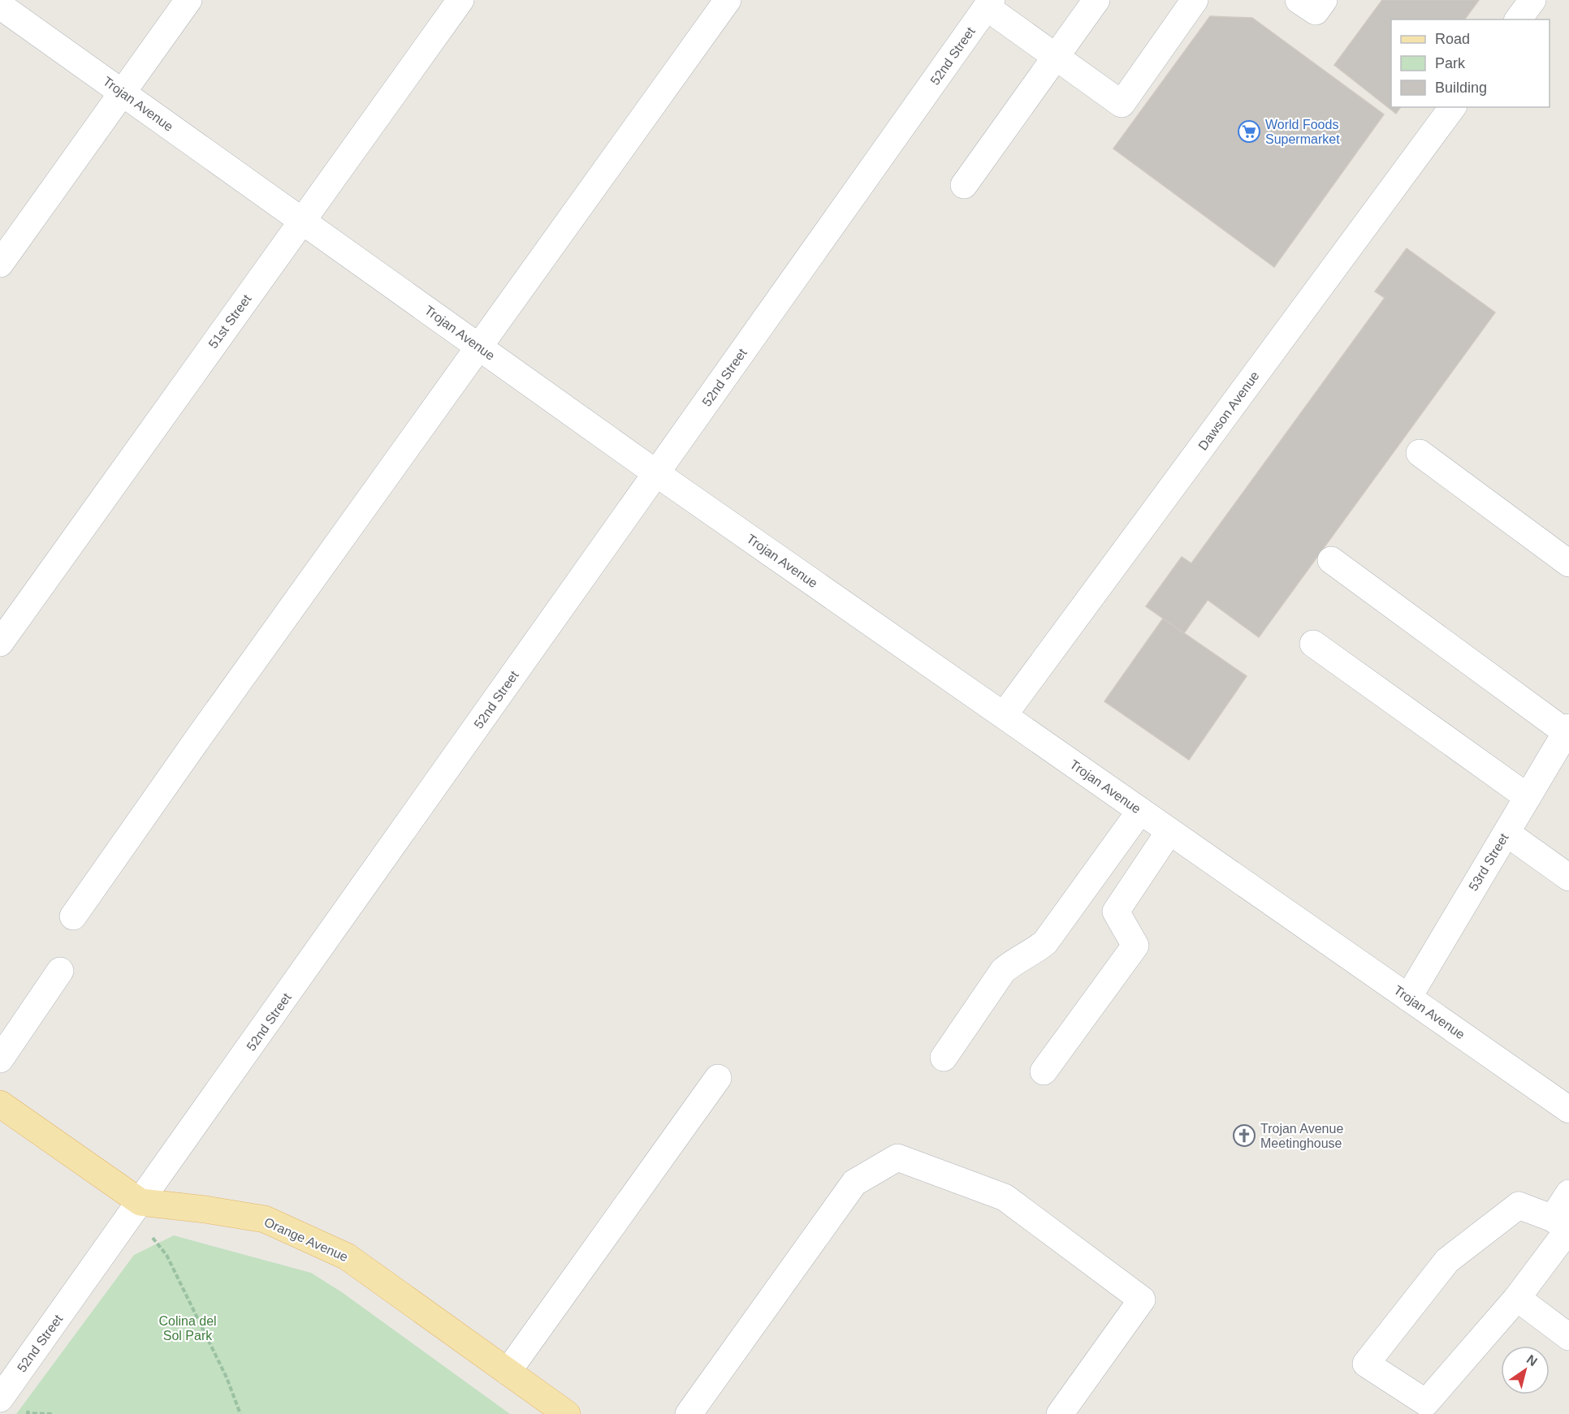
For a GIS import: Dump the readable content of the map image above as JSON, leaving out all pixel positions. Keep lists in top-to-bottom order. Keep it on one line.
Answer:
{"streets":{"main road":["Orange Avenue"],"street":["52nd Street","Trojan Avenue","51st Street","Dawson Avenue","53rd Street"]},"crossings":[["52nd Street","Trojan Avenue"],["52nd Street","Orange Avenue"],["Trojan Avenue","51st Street"],["Trojan Avenue","Dawson Avenue"],["Trojan Avenue","53rd Street"]],"parks":["Colina del Sol Park"],"places":{"supermarket":["World Foods Supermarket"],"church":["Trojan Avenue Meetinghouse"]},"legend":["Road","Park","Building"],"north":"top right"}
